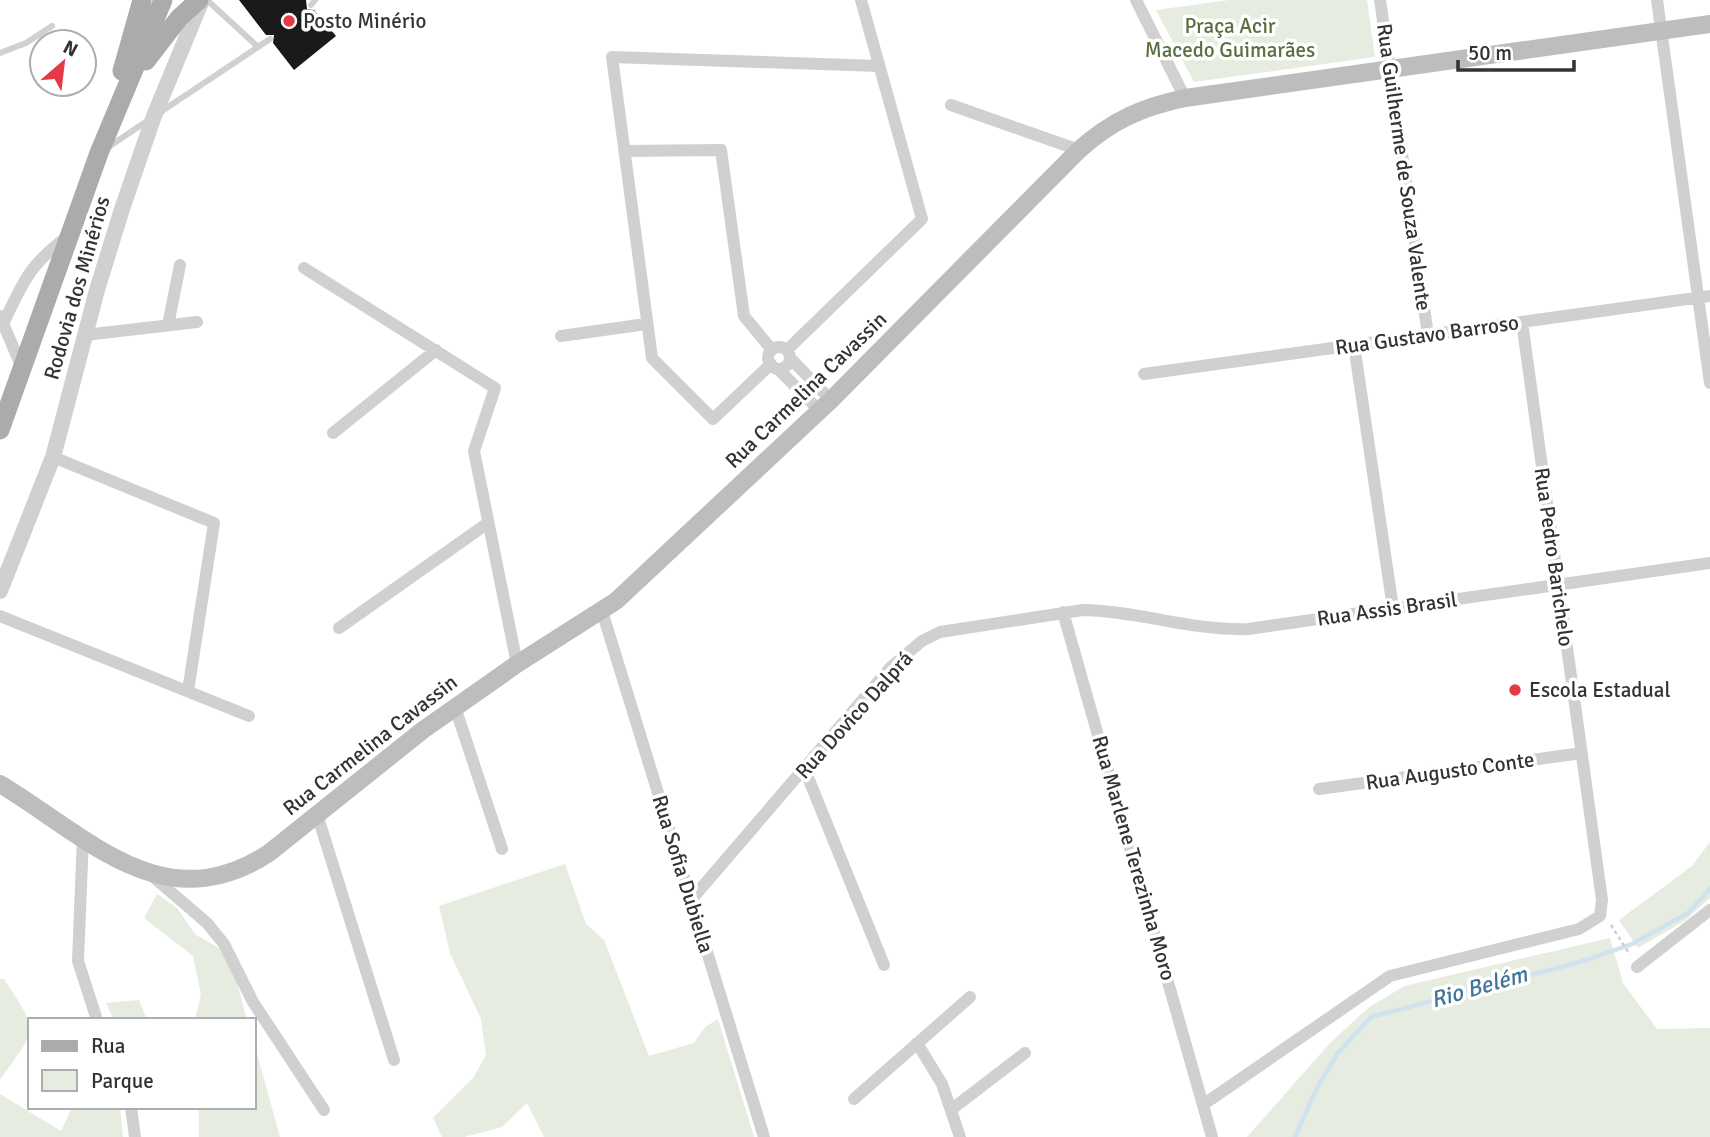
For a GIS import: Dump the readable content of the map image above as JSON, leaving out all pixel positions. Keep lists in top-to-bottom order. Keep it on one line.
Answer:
{"streets":{"main road":["Rodovia dos Minérios","Rua Carmelina Cavassin"],"street":["Rua Guilherme de Souza Valente","Rua Gustavo Barroso","Rua Pedro Barichelo","Rua Assis Brasil","Rua Dovico Dalprá","Rua Augusto Conte","Rua Marlene Terezinha Moro","Rua Sofia Dubiella"]},"crossings":[["Rua Guilherme de Souza Valente","Rua Gustavo Barroso"],["Rua Guilherme de Souza Valente","Rua Carmelina Cavassin"],["Rua Gustavo Barroso","Rua Pedro Barichelo"],["Rua Carmelina Cavassin","Rua Sofia Dubiella"],["Rua Pedro Barichelo","Rua Assis Brasil"],["Rua Pedro Barichelo","Rua Augusto Conte"],["Rua Pedro Barichelo","Rua Marlene Terezinha Moro"],["Rua Assis Brasil","Rua Dovico Dalprá"],["Rua Assis Brasil","Rua Marlene Terezinha Moro"],["Rua Dovico Dalprá","Rua Marlene Terezinha Moro"],["Rua Dovico Dalprá","Rua Sofia Dubiella"]],"water":["Rio Belém"],"parks":["Praça Acir Macedo Guimarães"],"places":["Posto Minério","Escola Estadual"],"legend":["Rua","Parque"],"scale_bar":"50 m","north":"top right"}
